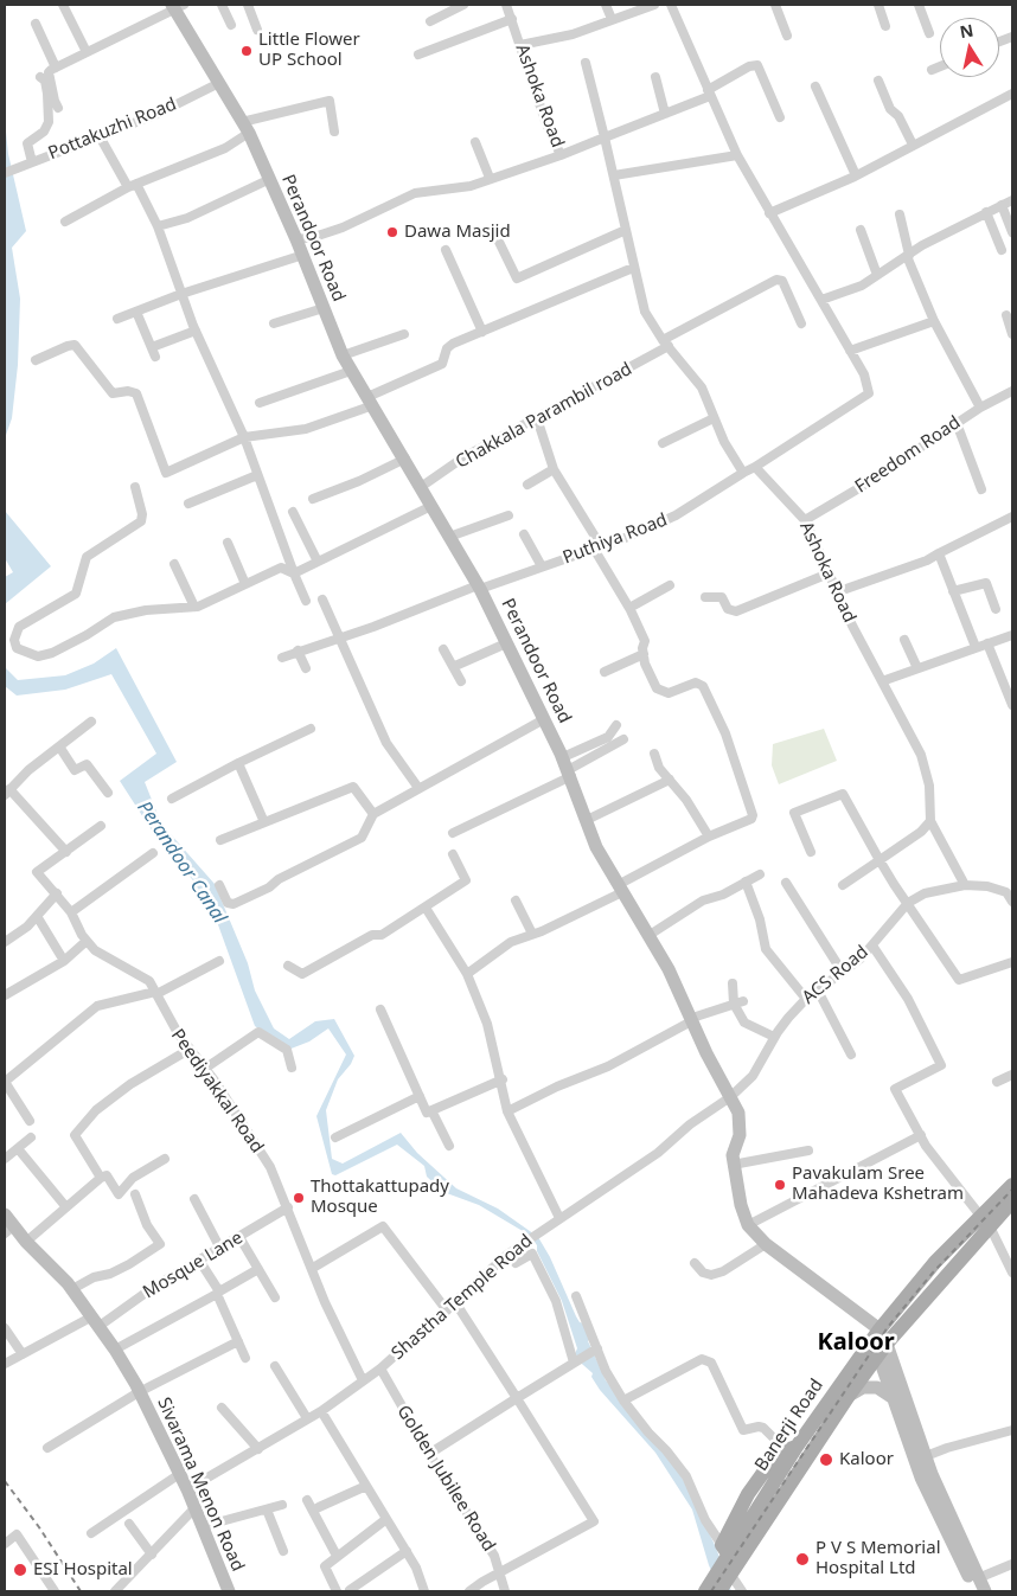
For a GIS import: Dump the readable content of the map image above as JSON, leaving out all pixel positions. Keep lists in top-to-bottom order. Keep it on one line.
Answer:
{"streets":{"main road":["Perandoor Road","Banerji Road","Sivarama Menon Road"],"street":["Ashoka Road","Pottakuzhi Road","Chakkala Parambil road","Freedom Road","Puthiya Road","ACS Road","Peediyakkal Road","Mosque Lane","Shastha Temple Road","Golden Jubilee Road"]},"crossings":[["Ashoka Road","Freedom Road"],["Ashoka Road","ACS Road"],["Pottakuzhi Road","Perandoor Road"],["Perandoor Road","Chakkala Parambil road"],["Perandoor Road","Puthiya Road"],["Perandoor Road","ACS Road"],["Perandoor Road","Shastha Temple Road"],["Perandoor Road","Banerji Road"],["ACS Road","Shastha Temple Road"],["Peediyakkal Road","Mosque Lane"],["Peediyakkal Road","Shastha Temple Road"],["Mosque Lane","Sivarama Menon Road"],["Shastha Temple Road","Golden Jubilee Road"],["Shastha Temple Road","Sivarama Menon Road"]],"districts":["Kaloor"],"water":["Perandoor Canal"],"places":["Little Flower UP School","Dawa Masjid","Pavakulam Sree Mahadeva Kshetram","Thottakattupady Mosque","Kaloor","P V S Memorial Hospital Ltd","ESI Hospital"],"north":"top"}
